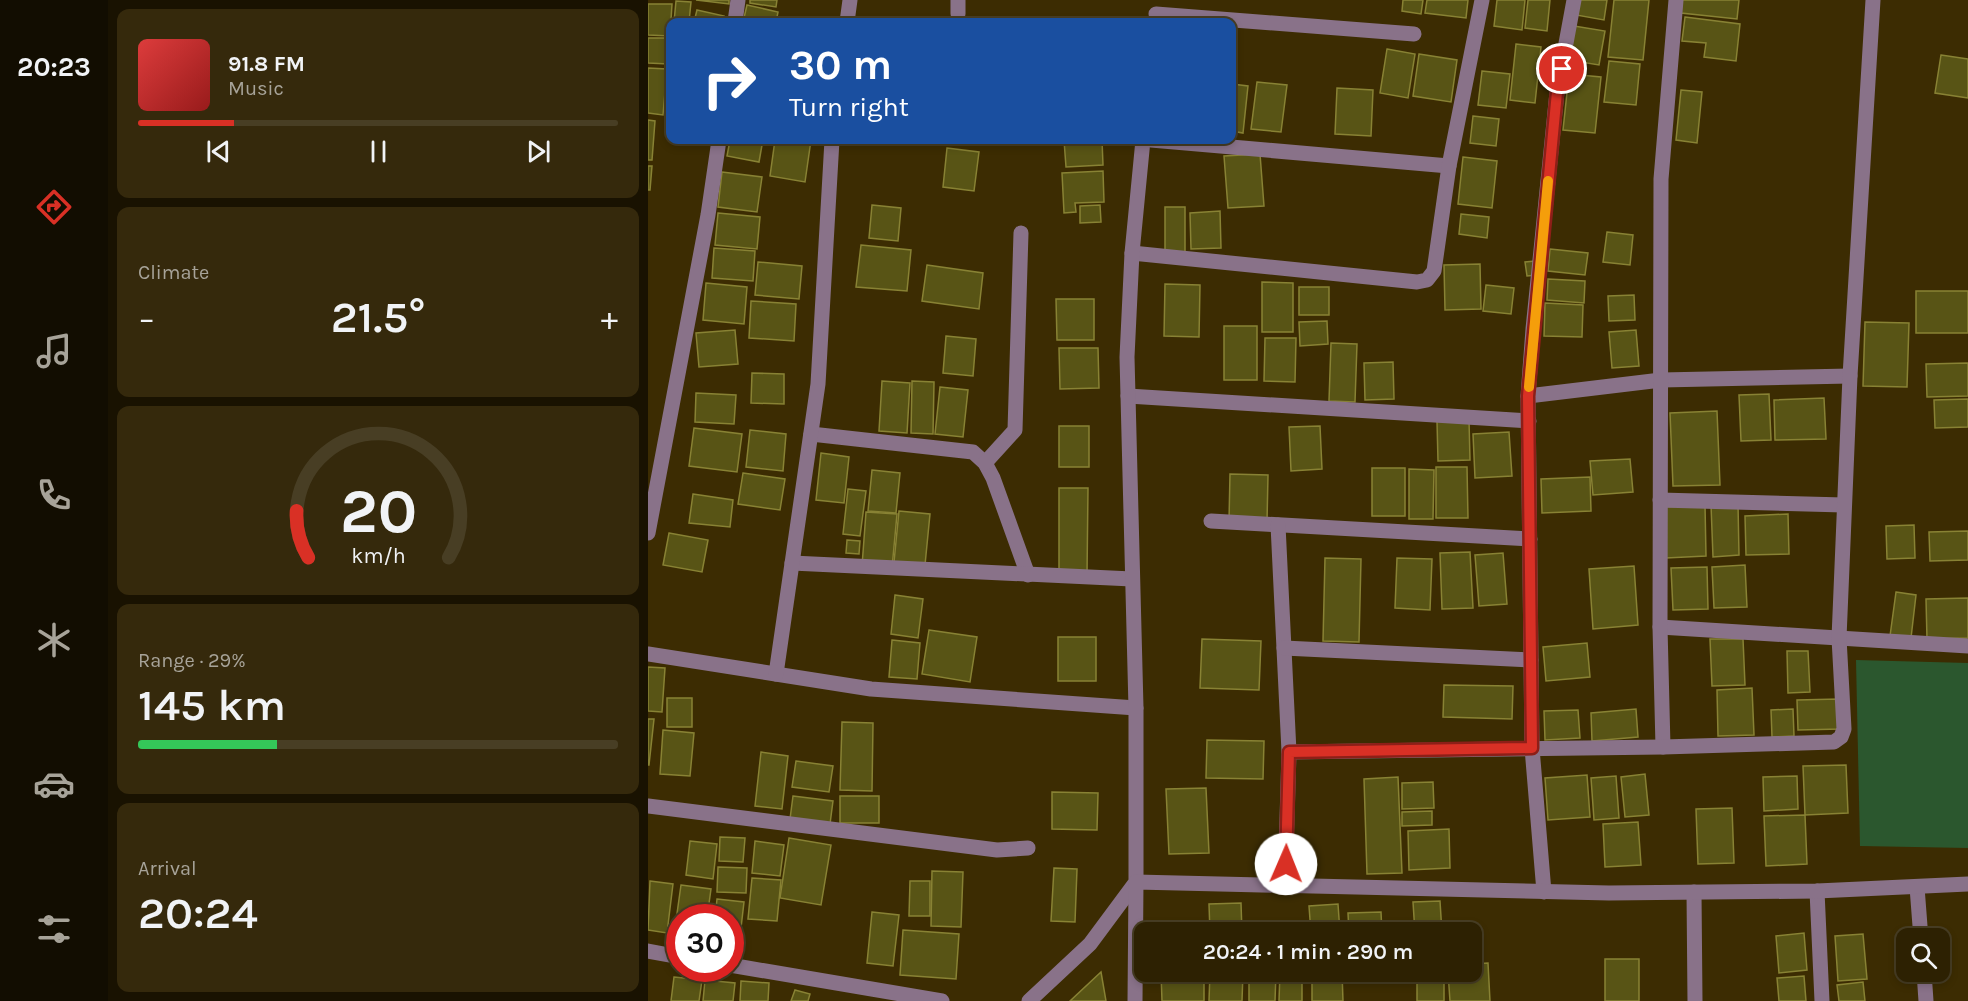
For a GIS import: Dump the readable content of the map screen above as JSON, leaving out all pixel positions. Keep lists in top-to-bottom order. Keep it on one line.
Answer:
{"page":{"tabs":"20:23","turn":["30 m","Turn right"],"song":["91.8 FM","Music"],"tile":["Climate",["Range · 29%","145 km"],["Arrival","20:24"]],"heat":["−","21.5°","+"],"limit":"30","trip":"20:24 · 1 min · 290 m","gauge":["20","km/h"]}}
